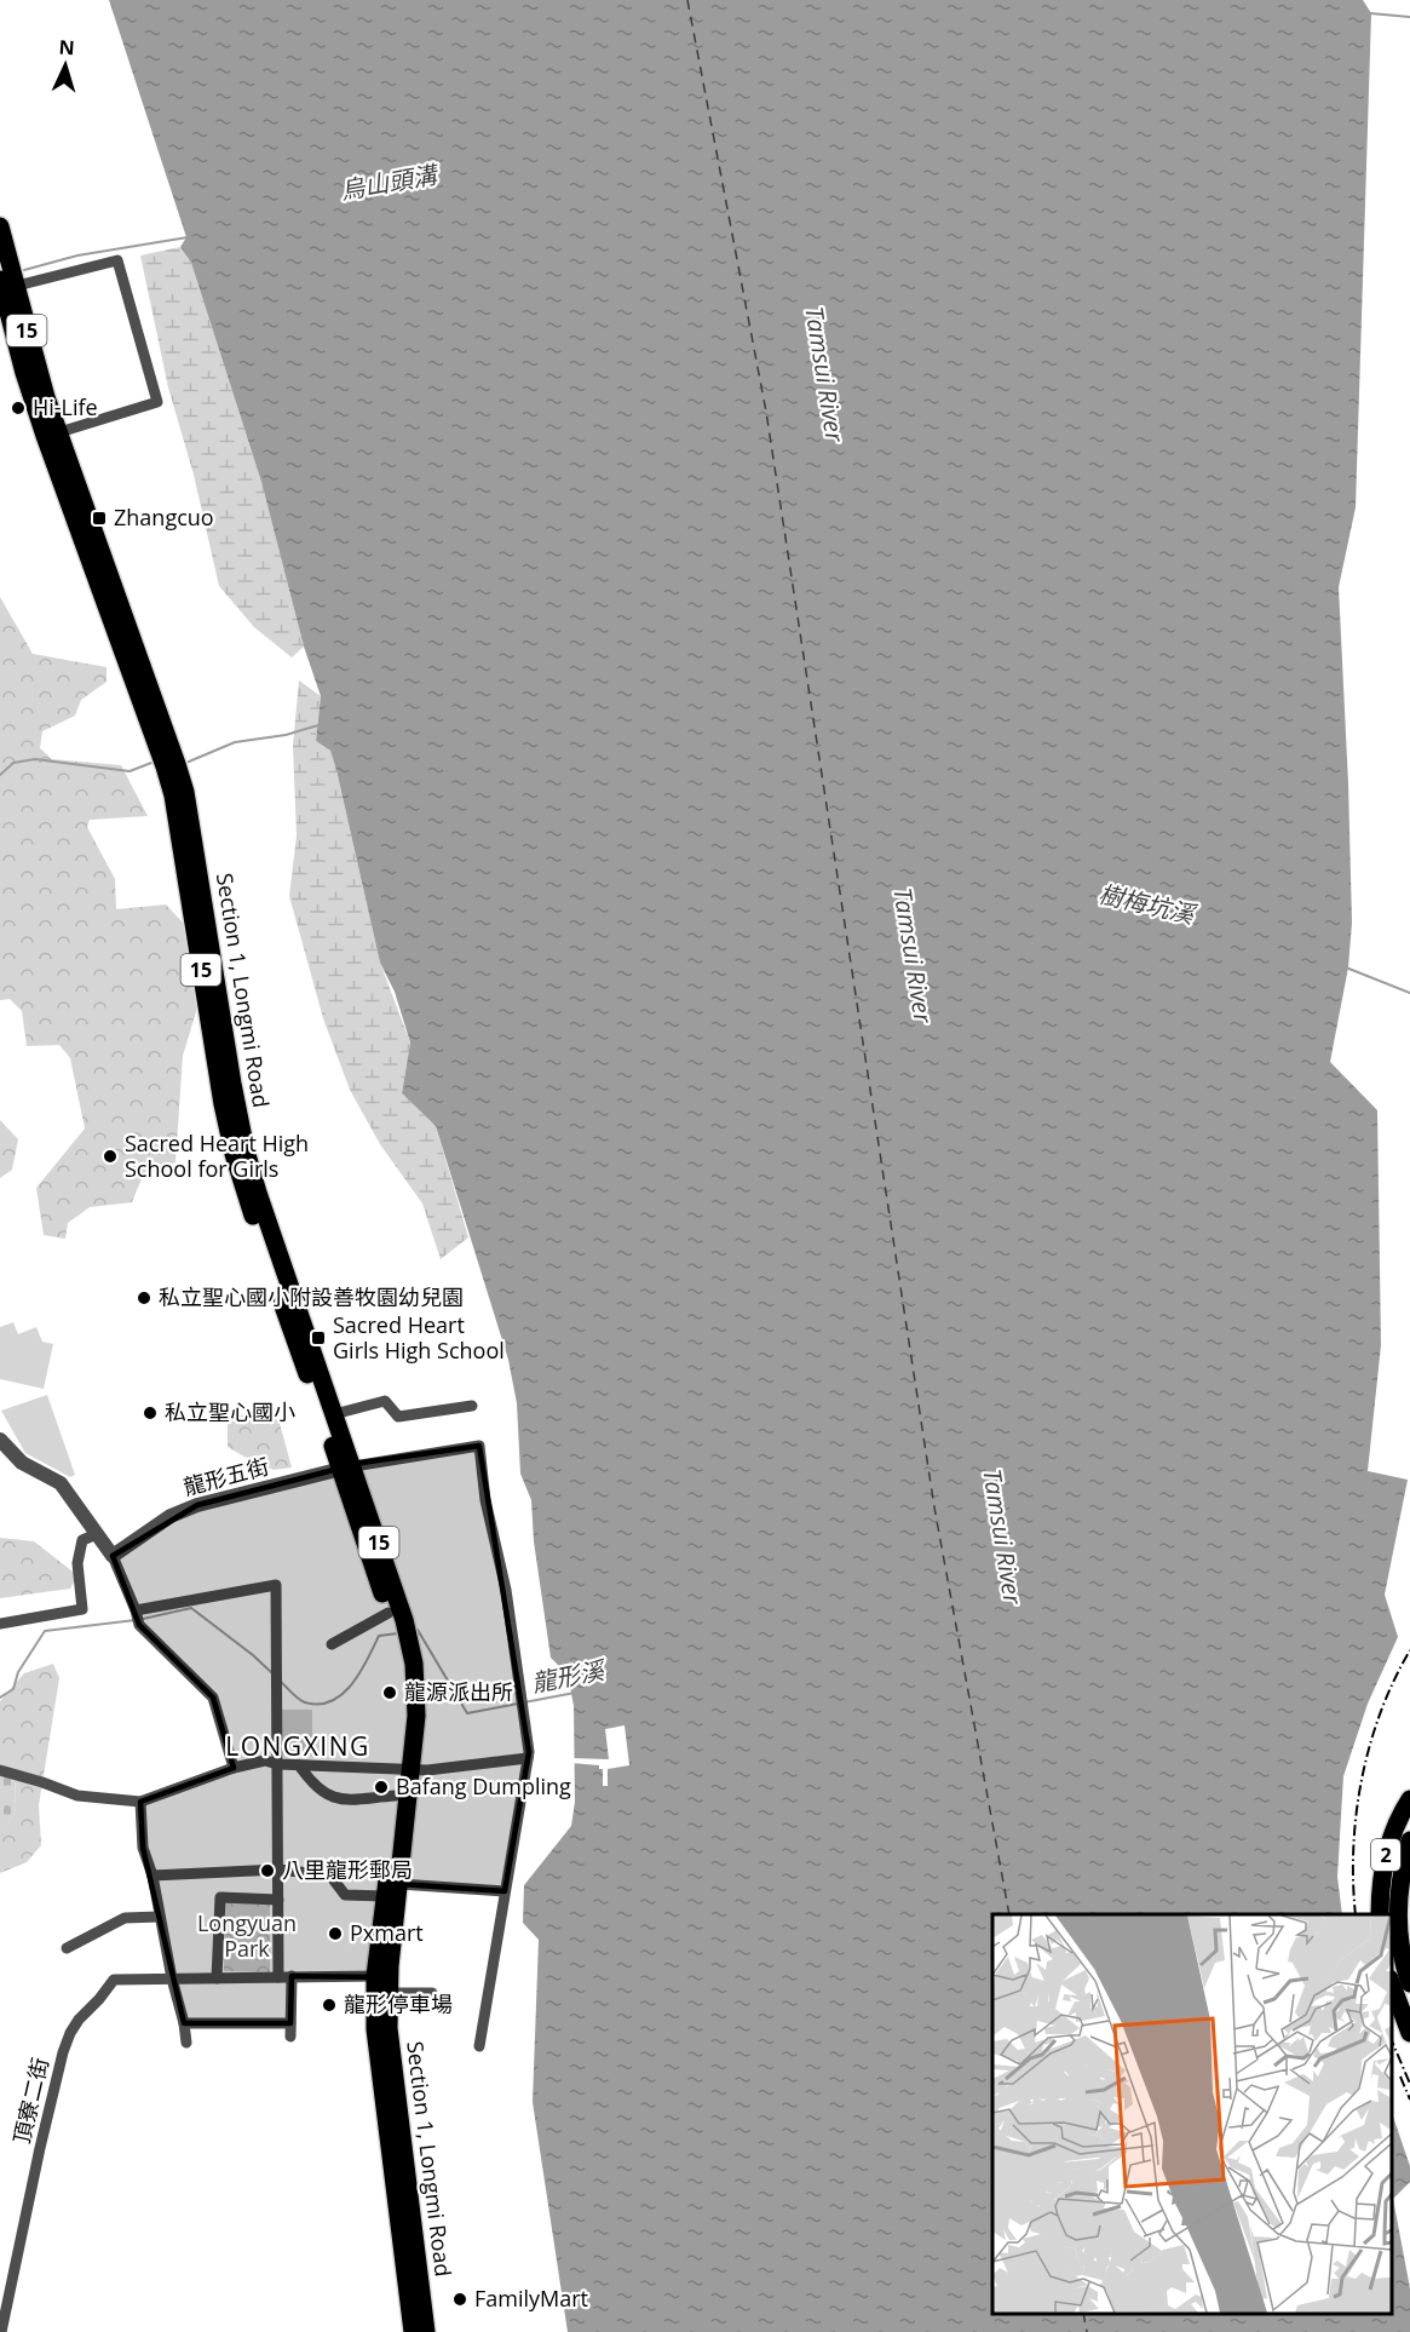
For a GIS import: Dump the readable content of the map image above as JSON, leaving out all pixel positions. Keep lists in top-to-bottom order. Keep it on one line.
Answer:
{"streets":{"main road":["15","Section 1, Longmi Road","2"],"street":["龍形五街","頂寮二街"]},"crossings":[["15","Section 1, Longmi Road"],["Section 1, Longmi Road","龍形五街"]],"districts":["LONGXING"],"water":["烏山頭溝","Tamsui River","樹梅坑溪","龍形溪"],"parks":["Longyuan Park"],"places":{"other":["Hi-Life","Sacred Heart High School for Girls","私立聖心國小附設善牧園幼兒園","私立聖心國小","龍源派出所","Bafang Dumpling","八里龍形郵局","Pxmart","龍形停車場","FamilyMart"],"transit":["Zhangcuo","Sacred Heart Girls High School"]},"north":"top"}
